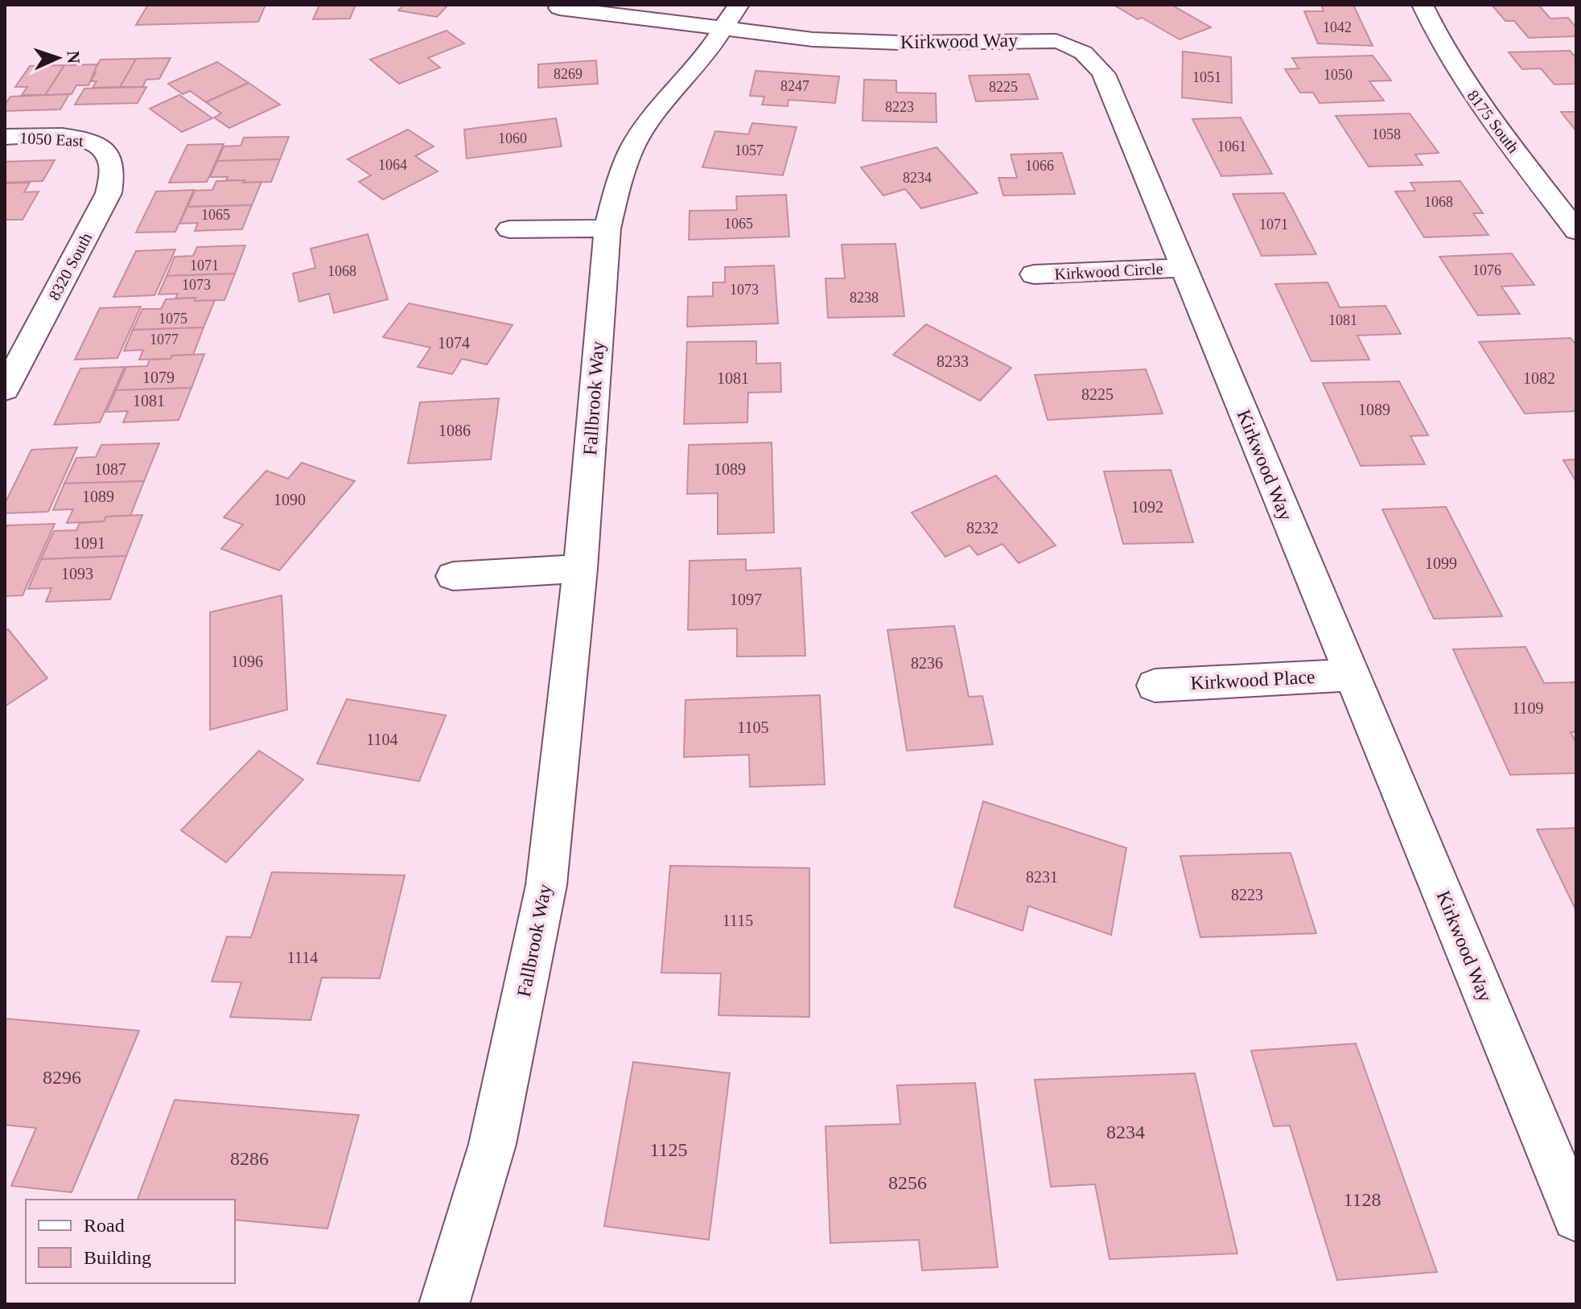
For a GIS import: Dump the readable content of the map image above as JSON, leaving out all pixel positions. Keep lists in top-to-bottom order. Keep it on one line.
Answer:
{"streets":{"street":["Kirkwood Way","8175 South","1050 East","8320 South","Kirkwood Circle","Fallbrook Way","Kirkwood Place"]},"crossings":[["Kirkwood Way","Kirkwood Circle"],["Kirkwood Way","Fallbrook Way"],["Kirkwood Way","Kirkwood Place"],["1050 East","8320 South"]],"house_numbers":["1042","8269","1050","1051","8247","8225","8223","1058","1060","1061","1057","1064","1066","8234","1068","1065","1065","1071","1071","1076","1068","1073","1073","8238","1075","1081","1077","1074","8233","1079","1081","1082","8225","1081","1089","1086","1087","1089","1089","1090","1092","8232","1091","1099","1093","1097","1096","8236","1109","1105","1104","8231","8223","1115","1114","8296","8234","1125","8286","8256","1128"],"legend":["Road","Building"],"north":"right"}
